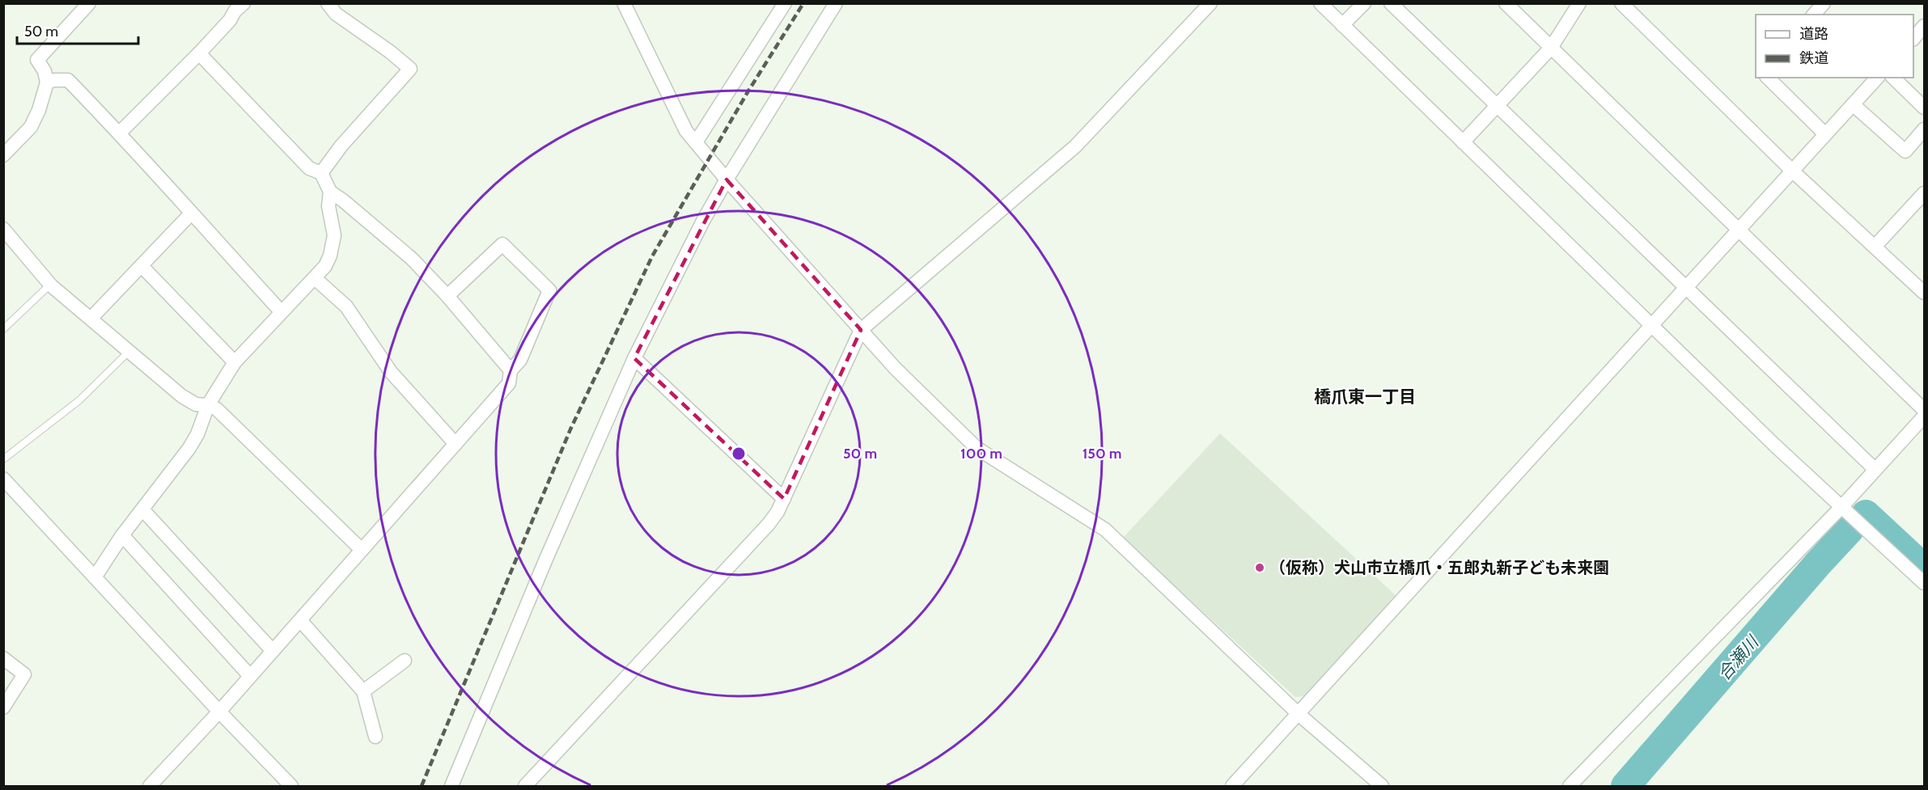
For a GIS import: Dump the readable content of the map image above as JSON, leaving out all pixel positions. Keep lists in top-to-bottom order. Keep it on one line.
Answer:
{"districts":["橋爪東一丁目"],"water":["合瀬川"],"places":["（仮称）犬山市立橋爪・五郎丸新子ども未来園"],"legend":["道路","鉄道"],"scale_bar":"50 m","rings":["50 m","100 m","150 m"]}
